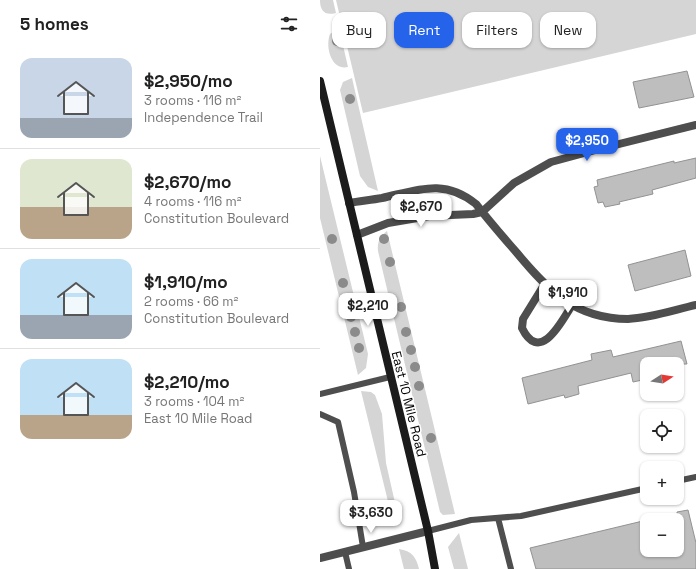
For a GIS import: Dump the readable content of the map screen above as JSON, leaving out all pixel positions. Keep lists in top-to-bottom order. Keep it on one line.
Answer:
{"streets":{"main road":["East 10 Mile Road"]},"north":"right","page":{"heading":"5 homes","chip":["Buy","Rent","Filters","New"],"list":[{"name":"$2,950/mo","note":"3 rooms · 116 m² · Independence Trail"},{"name":"$2,670/mo","note":"4 rooms · 116 m² · Constitution Boulevard"},{"name":"$1,910/mo","note":"2 rooms · 66 m² · Constitution Boulevard"},{"name":"$2,210/mo","note":"3 rooms · 104 m² · East 10 Mile Road"}],"price":["$2,950","$2,670","$1,910","$2,210","$3,630"],"map_buttons":["+","−"]}}
